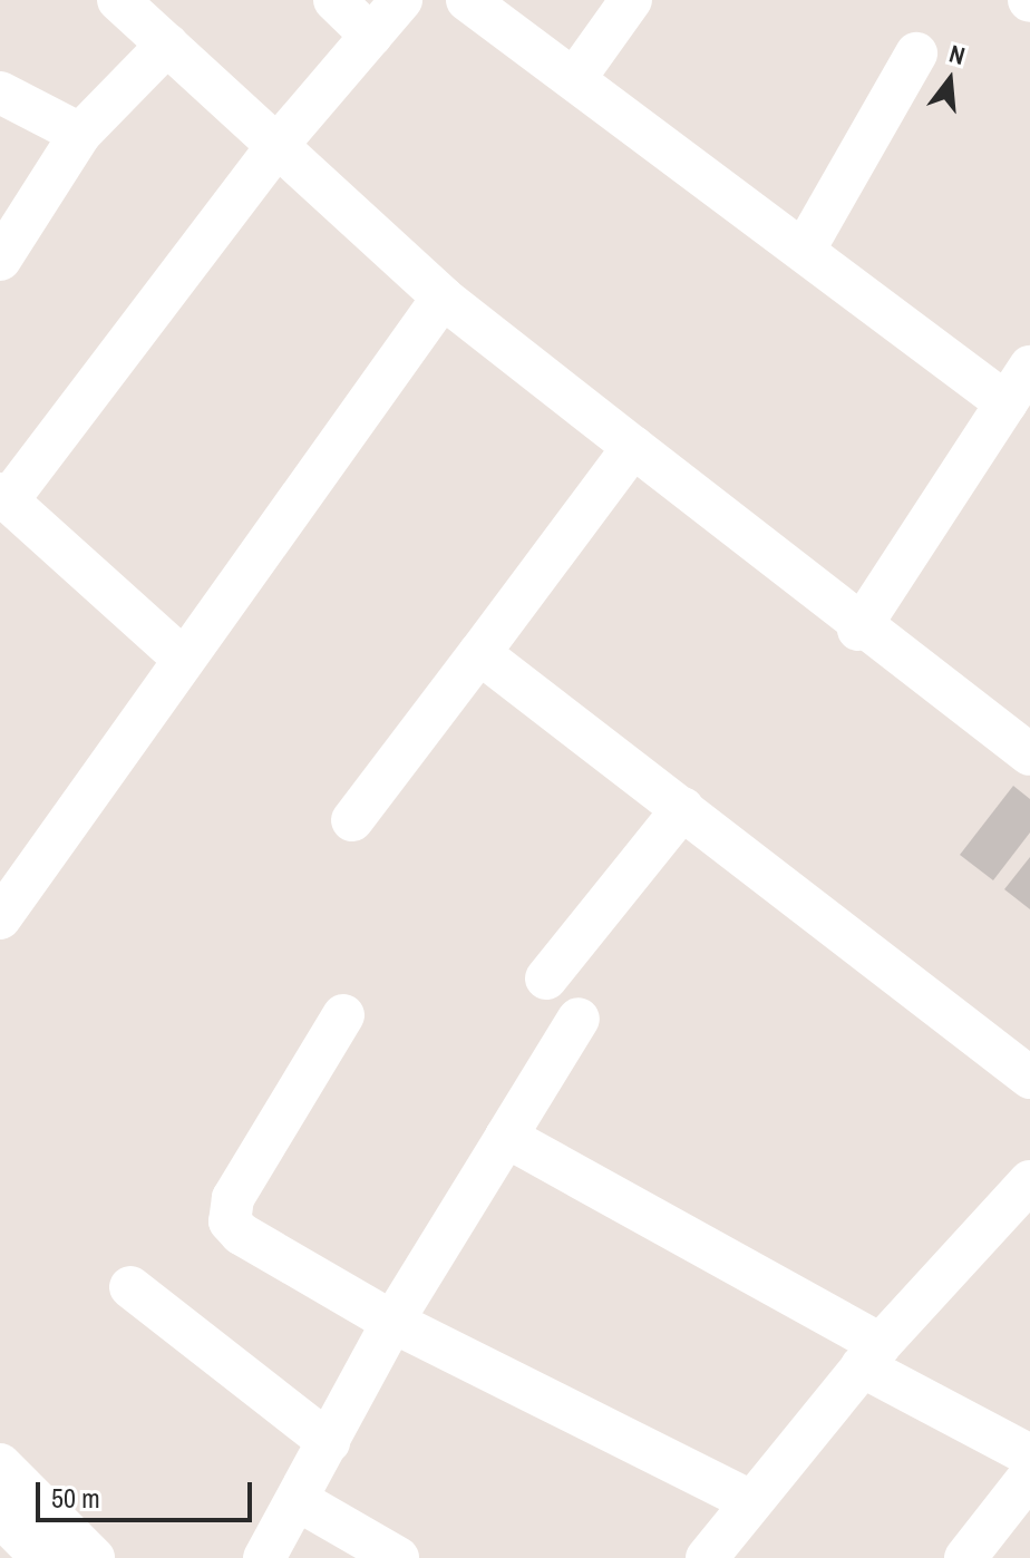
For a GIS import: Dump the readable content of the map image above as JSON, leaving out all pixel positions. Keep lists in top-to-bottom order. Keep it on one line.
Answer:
{"scale_bar":"50 m","north":"top"}
